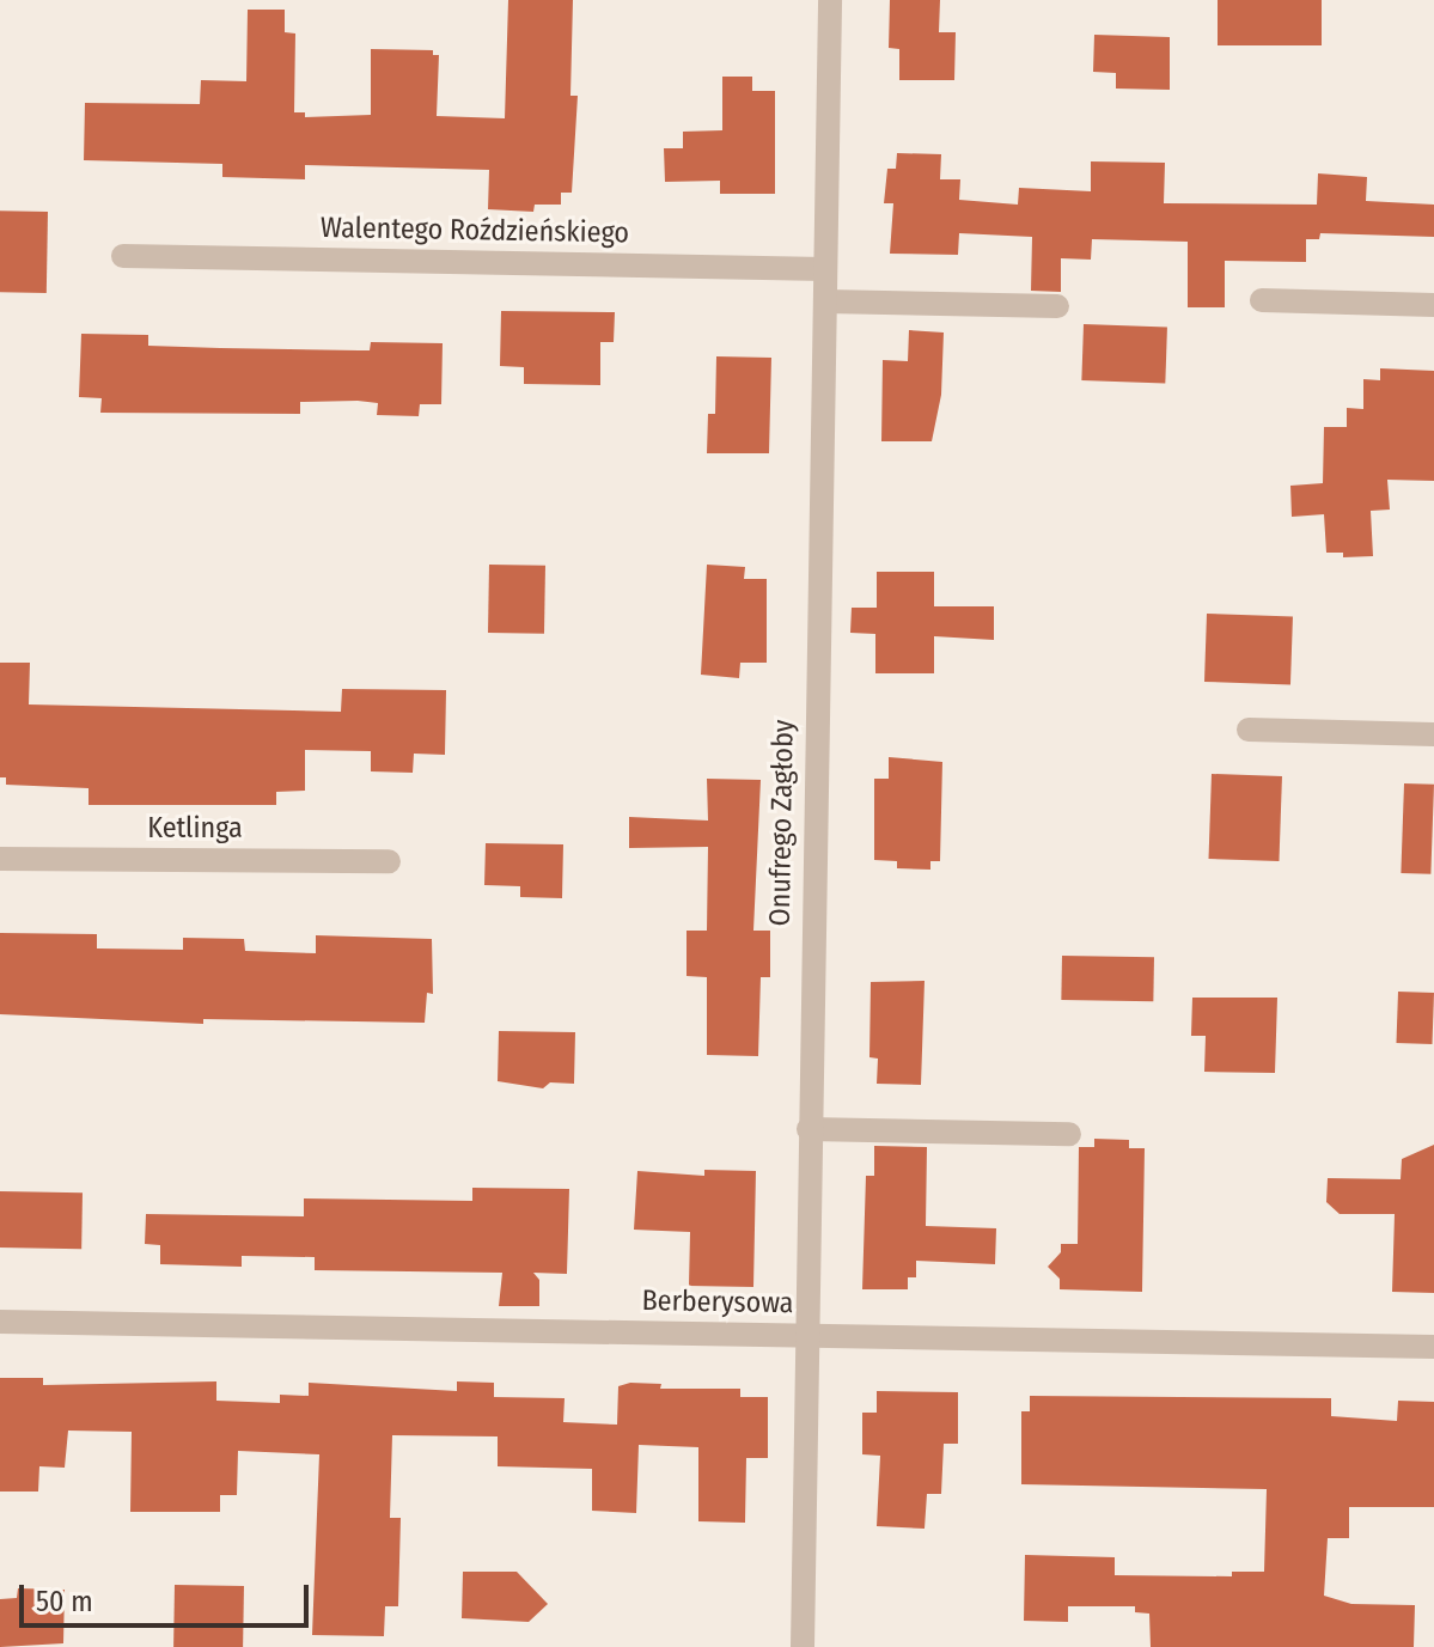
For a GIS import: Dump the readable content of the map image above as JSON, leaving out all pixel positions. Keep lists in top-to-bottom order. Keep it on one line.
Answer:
{"streets":{"street":["Walentego Roździeńskiego","Onufrego Zagłoby","Ketlinga","Berberysowa"]},"crossings":[["Walentego Roździeńskiego","Onufrego Zagłoby"],["Onufrego Zagłoby","Berberysowa"]],"scale_bar":"50 m"}
